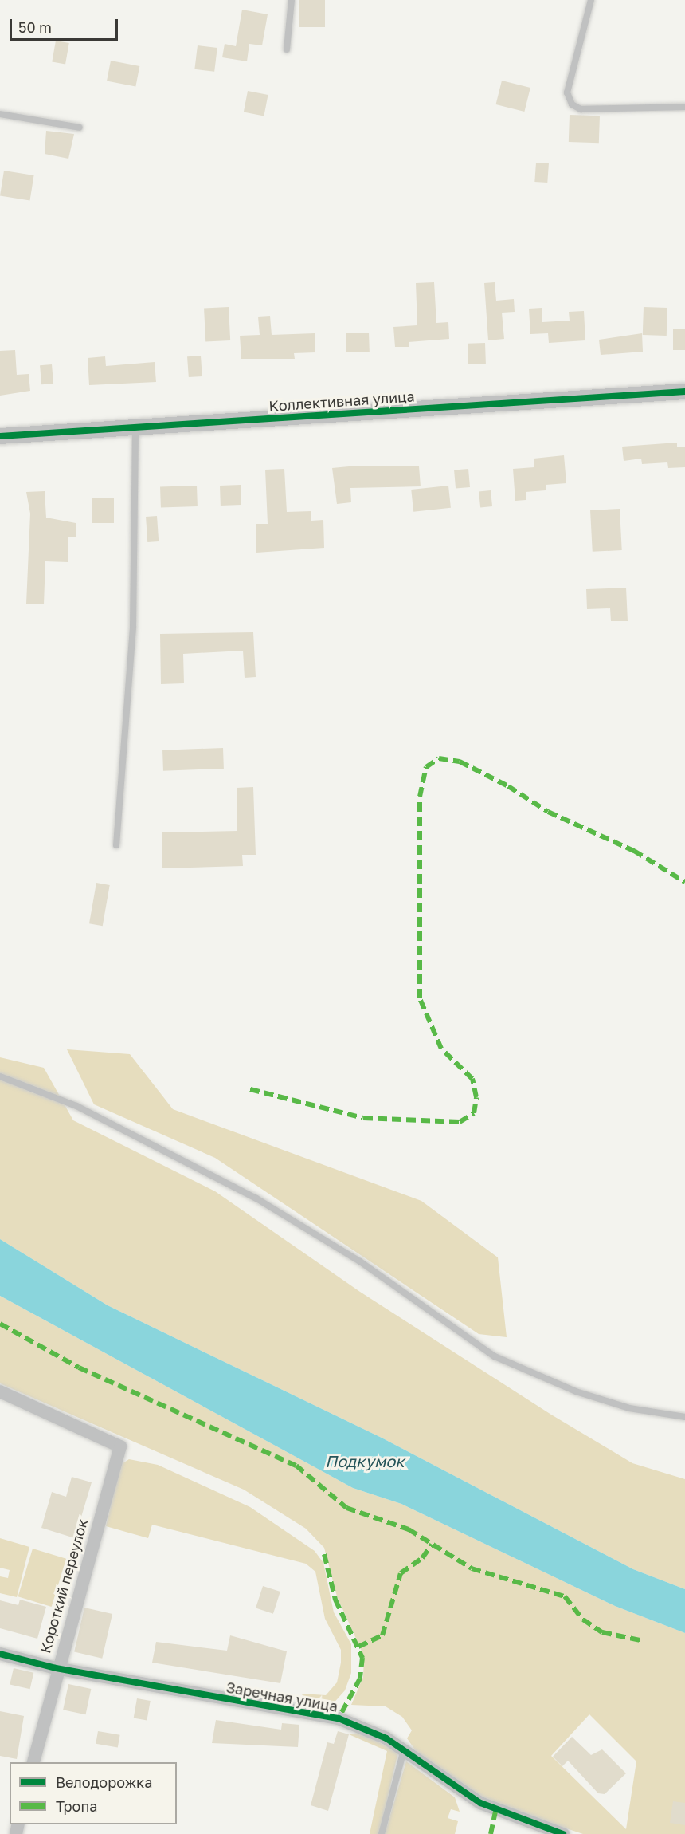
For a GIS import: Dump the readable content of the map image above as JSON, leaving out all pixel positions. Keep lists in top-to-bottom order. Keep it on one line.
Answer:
{"streets":{"street":["Коллективная улица","Короткий переулок","Заречная улица"]},"crossings":[["Короткий переулок","Заречная улица"]],"water":["Подкумок"],"legend":["Велодорожка","Тропа"],"scale_bar":"50 m"}
